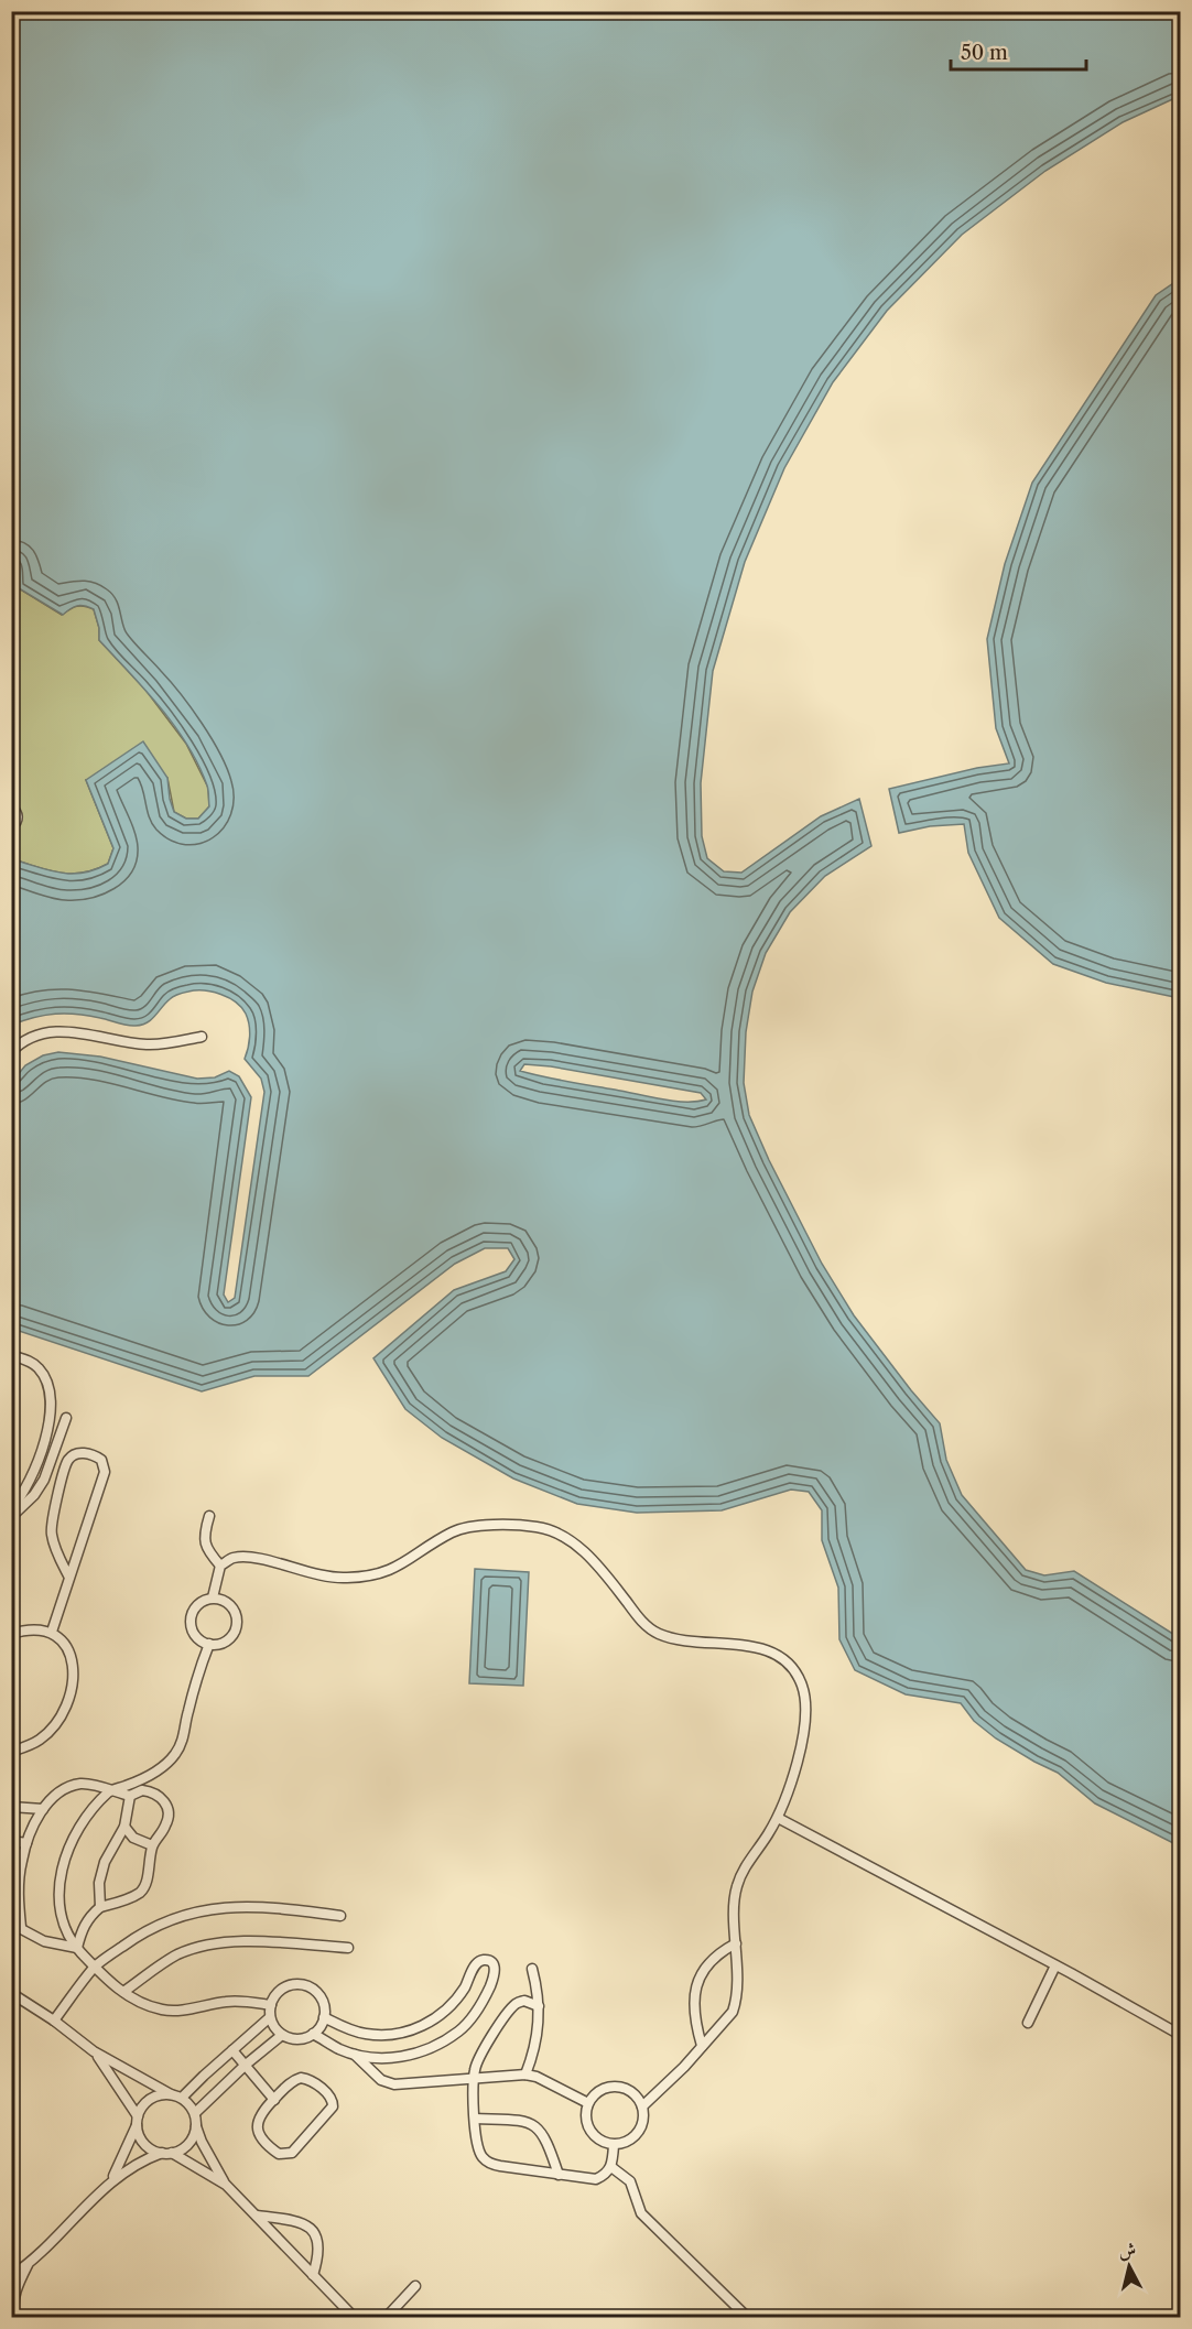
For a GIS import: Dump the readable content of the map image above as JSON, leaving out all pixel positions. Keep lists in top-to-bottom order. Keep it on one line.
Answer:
{"scale_bar":"50 m","north":"top"}
